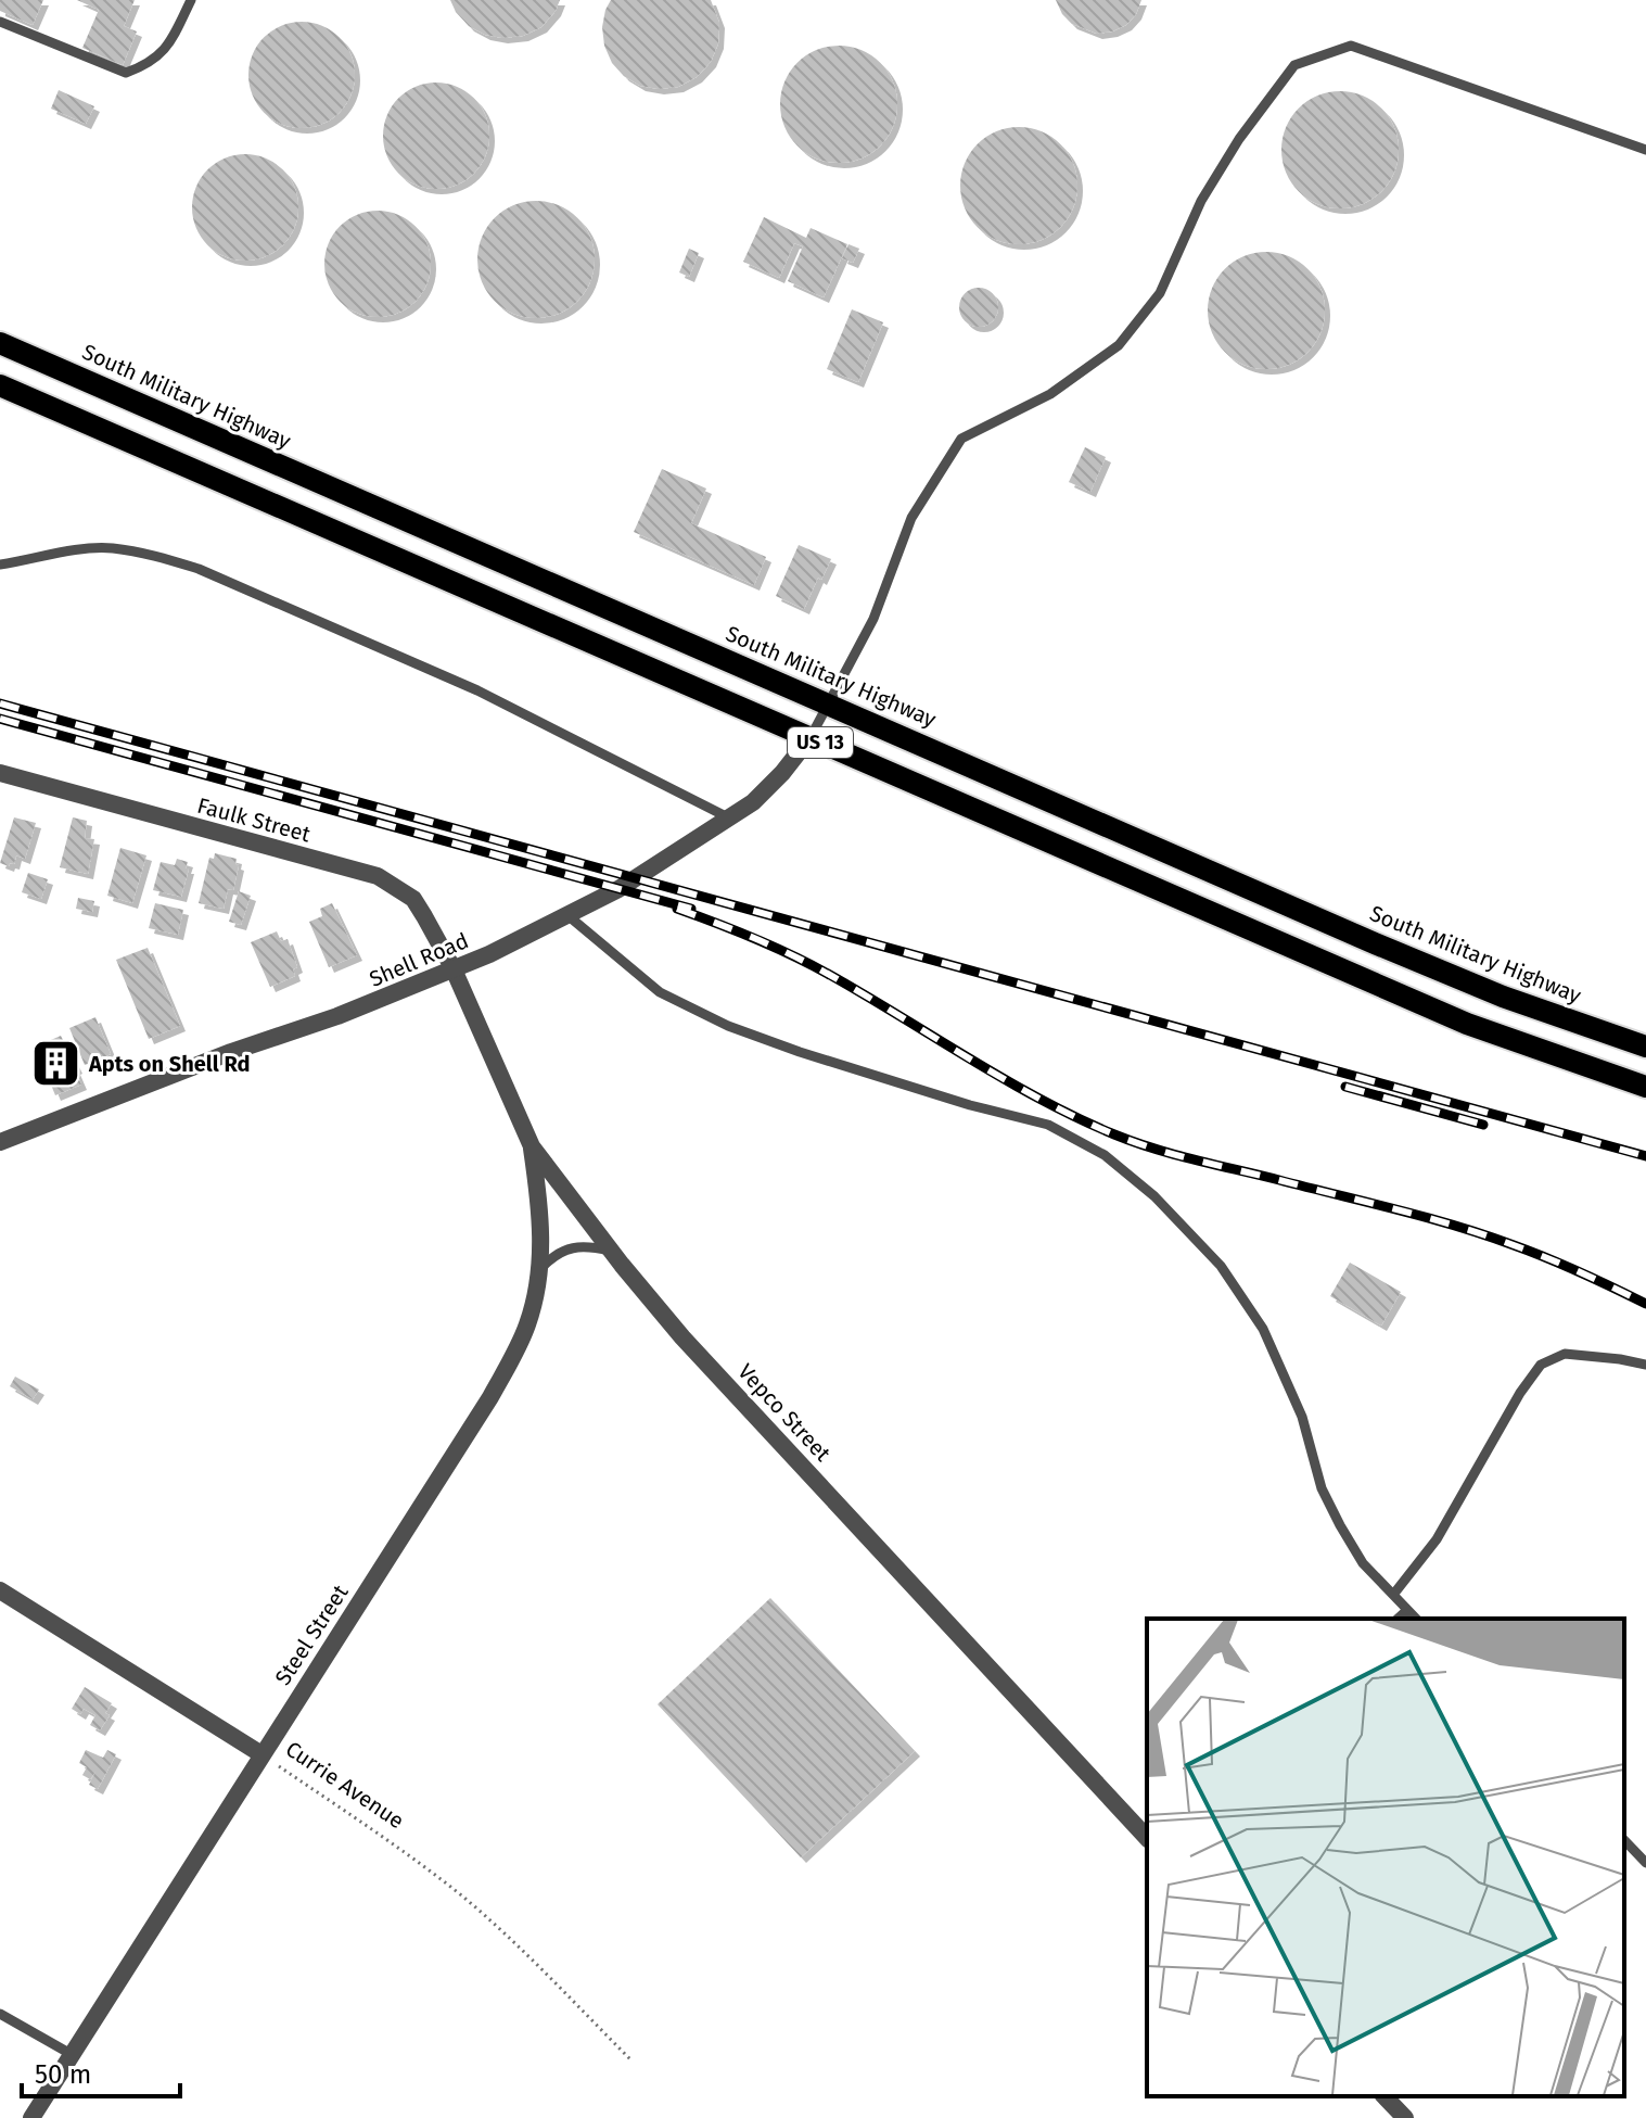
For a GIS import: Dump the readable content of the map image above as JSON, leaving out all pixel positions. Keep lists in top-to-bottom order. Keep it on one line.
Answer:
{"streets":{"main road":["South Military Highway","US 13"],"street":["Faulk Street","Shell Road","Vepco Street","Steel Street","Currie Avenue"]},"crossings":[["US 13","Shell Road"],["Faulk Street","Shell Road"],["Faulk Street","Vepco Street"],["Shell Road","Vepco Street"],["Vepco Street","Steel Street"],["Steel Street","Currie Avenue"]],"places":{"building":["Apts on Shell Rd"]},"scale_bar":"50 m"}
